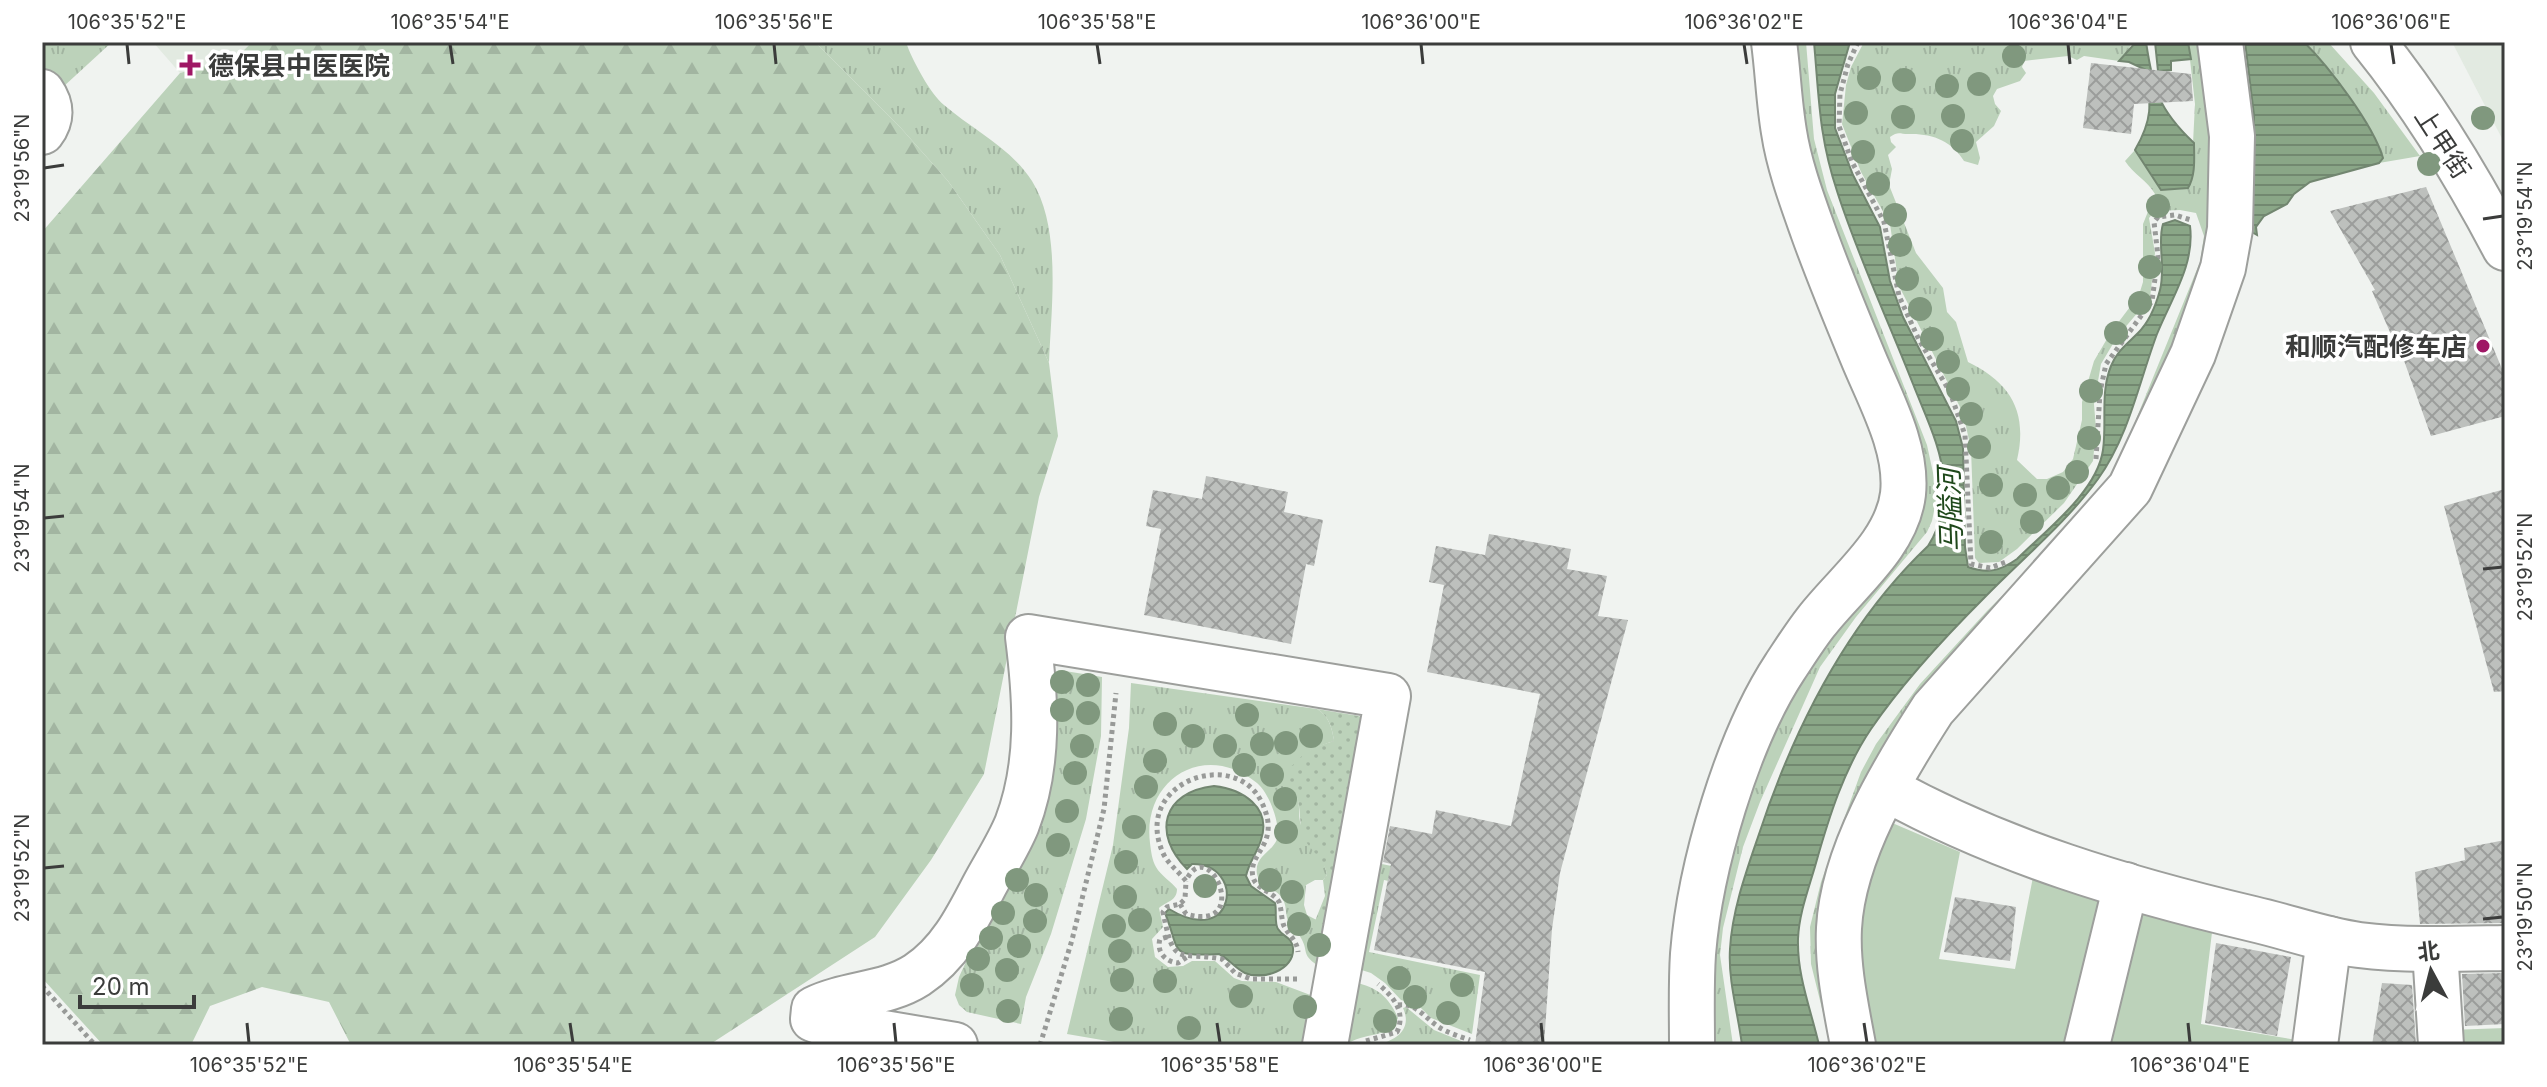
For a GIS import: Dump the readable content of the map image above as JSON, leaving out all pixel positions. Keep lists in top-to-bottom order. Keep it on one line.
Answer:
{"streets":{"street":["上甲街"]},"water":["马隘河"],"places":{"health":["德保县中医医院"],"other":["和顺汽配修车店"]},"scale_bar":"20 m","north":"top","coordinates":["106°35'52\"E","106°35'54\"E","106°35'56\"E","106°35'58\"E","106°36'00\"E","106°36'02\"E","106°36'04\"E","106°36'06\"E","23°19'56\"N","23°19'54\"N","23°19'52\"N","23°19'50\"N"]}
